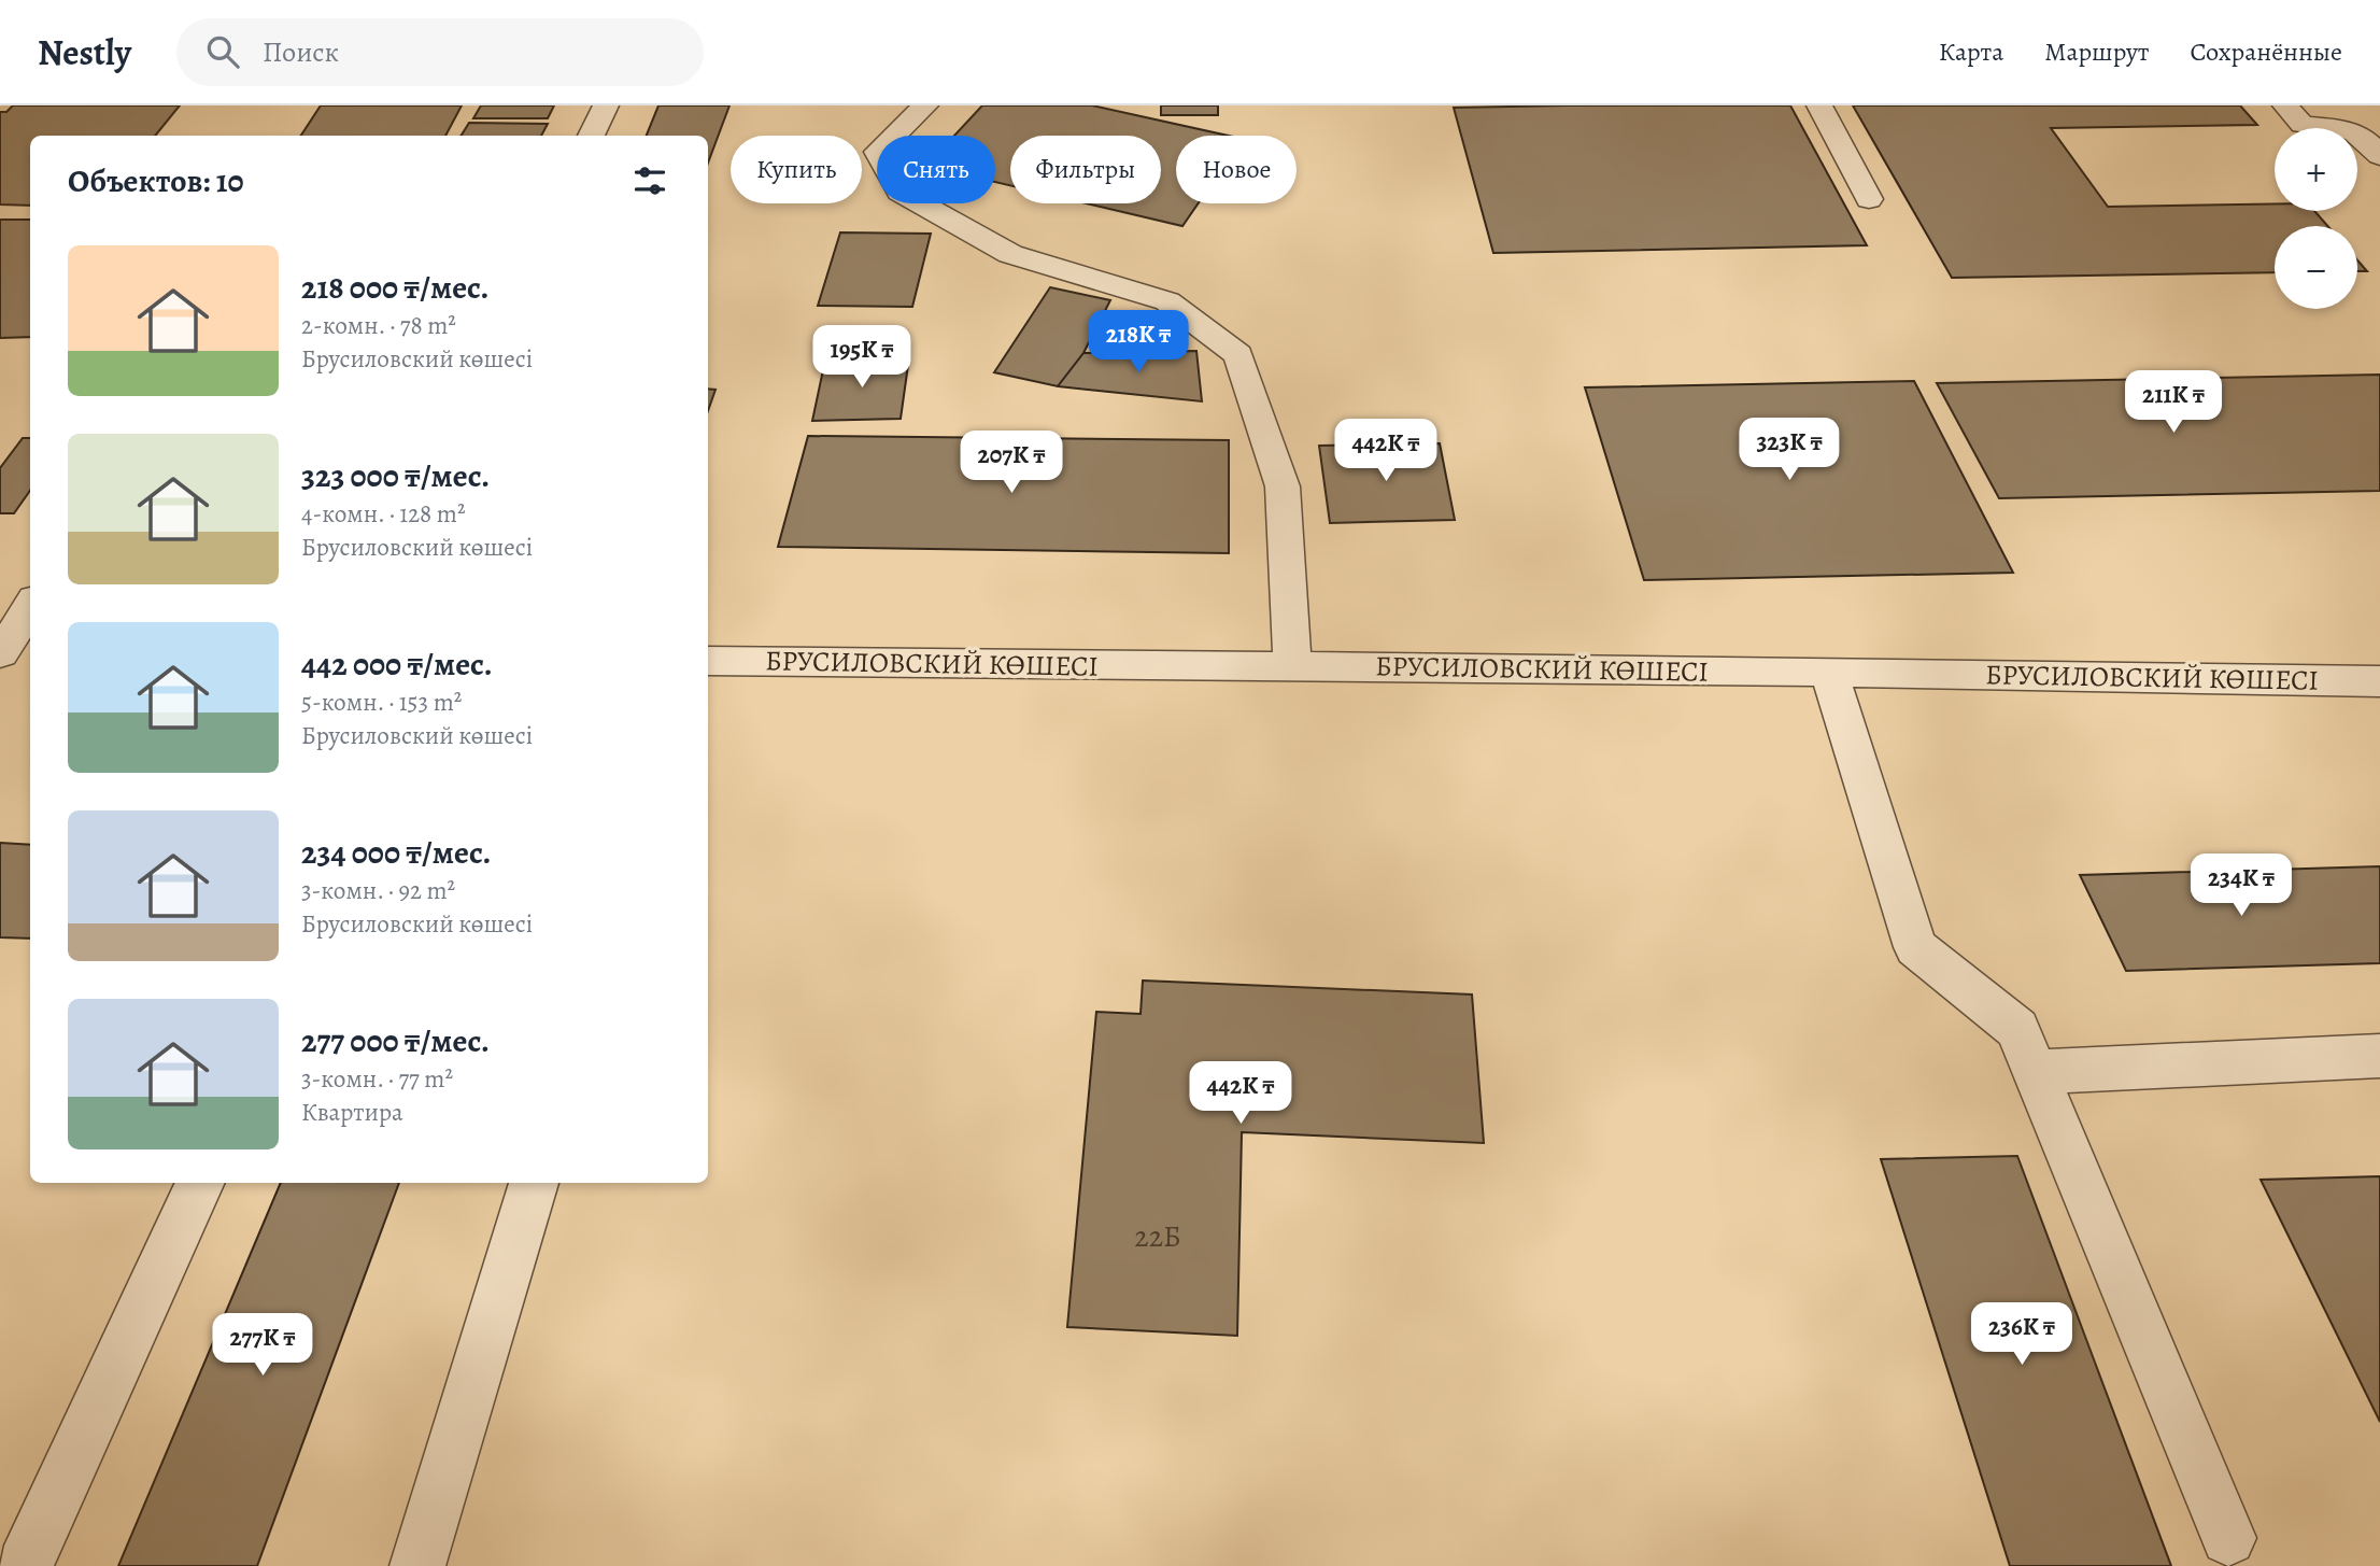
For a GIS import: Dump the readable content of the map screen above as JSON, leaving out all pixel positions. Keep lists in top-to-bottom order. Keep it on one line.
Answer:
{"streets":{"street":["БРУСИЛОВСКИЙ КӨШЕСІ"]},"house_numbers":["22Б"],"page":{"header":"Nestly","search":"Поиск","nav":["Карта","Маршрут","Сохранённые"],"map_buttons":["+","−"],"chip":["Купить","Снять","Фильтры","Новое"],"heading":"Объектов: 10","list":[{"name":"218 000 ₸/мес.","note":"2-комн. · 78 m² · Брусиловский көшесі"},{"name":"323 000 ₸/мес.","note":"4-комн. · 128 m² · Брусиловский көшесі"},{"name":"442 000 ₸/мес.","note":"5-комн. · 153 m² · Брусиловский көшесі"},{"name":"234 000 ₸/мес.","note":"3-комн. · 92 m² · Брусиловский көшесі"},{"name":"277 000 ₸/мес.","note":"3-комн. · 77 m² · Квартира"}],"price":["218K ₸","195K ₸","211K ₸","323K ₸","442K ₸","207K ₸","234K ₸","442K ₸","236K ₸","277K ₸"]}}
